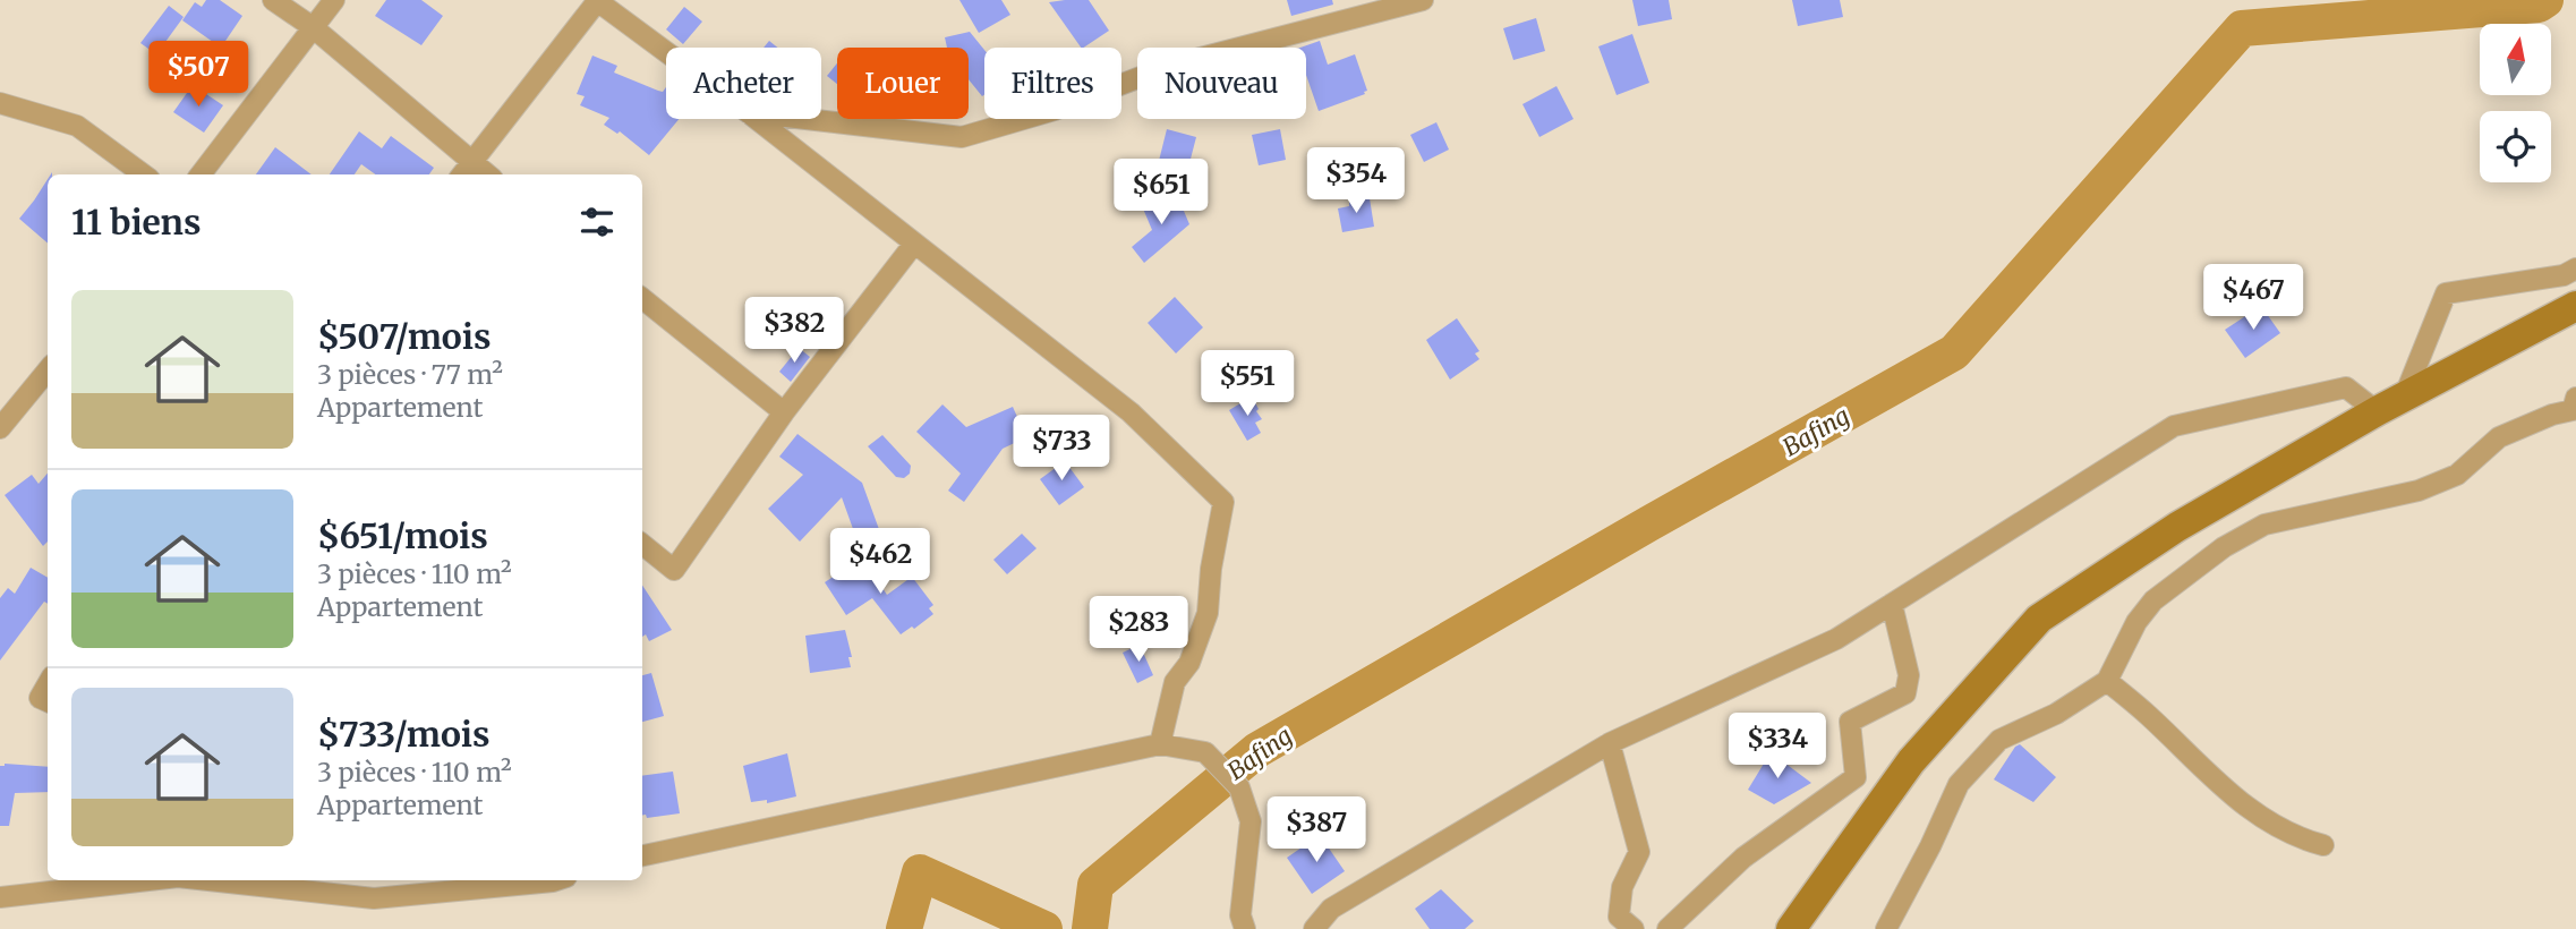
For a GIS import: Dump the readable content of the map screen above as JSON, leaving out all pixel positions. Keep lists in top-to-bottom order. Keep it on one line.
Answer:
{"water":["Bafing"],"north":"top","page":{"price":["$507","$354","$651","$467","$382","$551","$733","$462","$283","$334","$387"],"chip":["Acheter","Louer","Filtres","Nouveau"],"heading":"11 biens","list":[{"name":"$507/mois","note":"3 pièces · 77 m² · Appartement"},{"name":"$651/mois","note":"3 pièces · 110 m² · Appartement"},{"name":"$733/mois","note":"3 pièces · 110 m² · Appartement"}]}}
